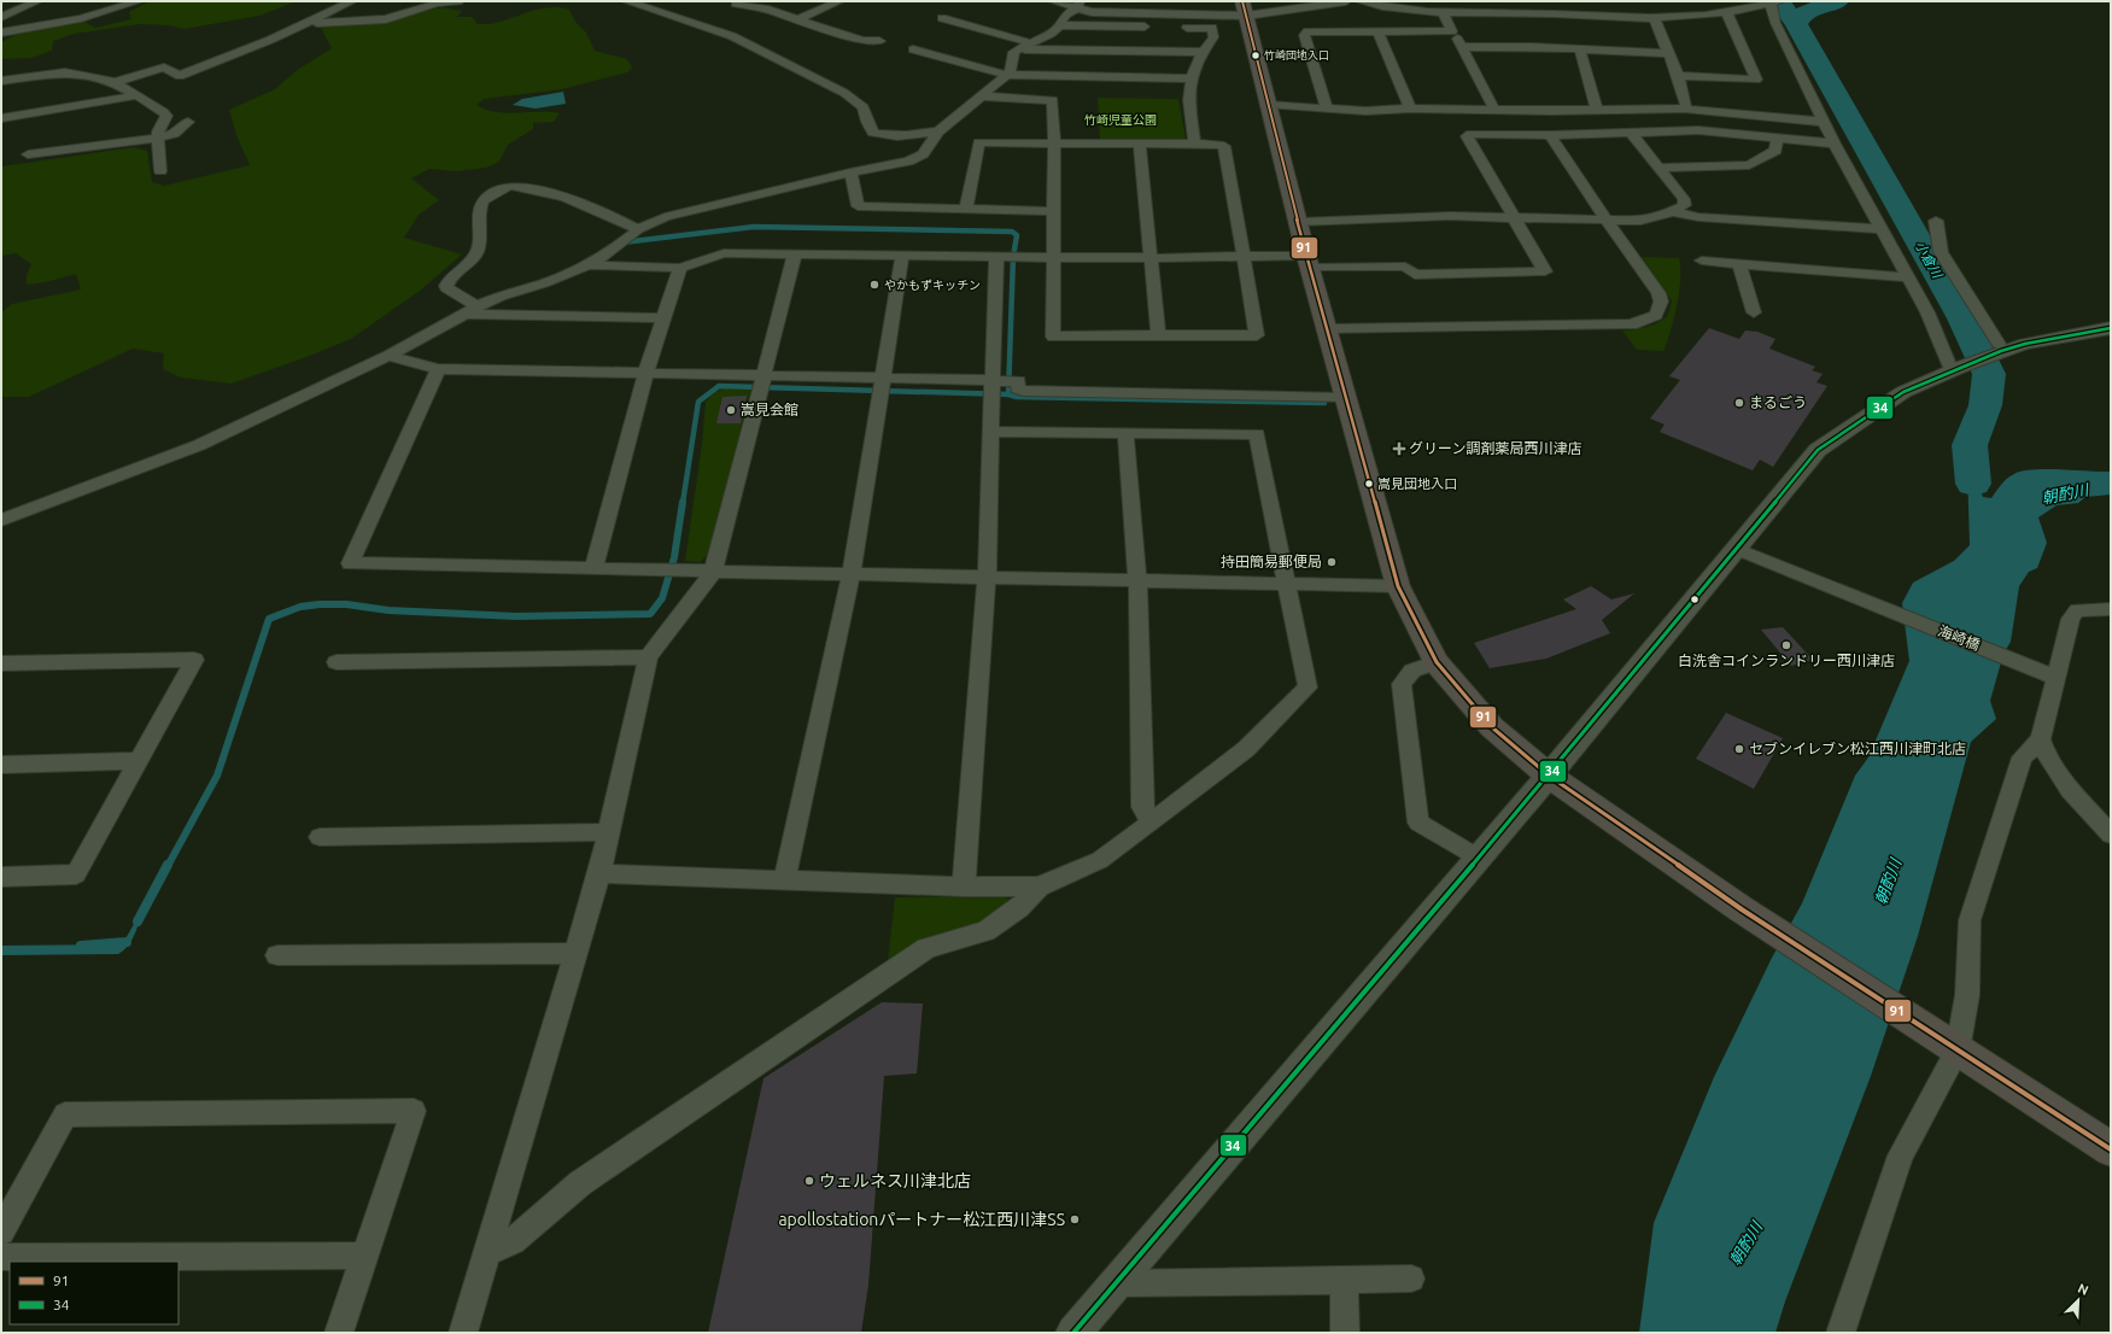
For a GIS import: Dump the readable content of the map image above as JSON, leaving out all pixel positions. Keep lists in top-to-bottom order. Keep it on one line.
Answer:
{"streets":{"street":["海崎橋"]},"water":["小倉川","朝酌川"],"parks":["竹崎児童公園"],"places":{"other":["竹崎団地入口","やかもずキッチン","まるごう","嵩見会館","嵩見団地入口","持田簡易郵便局","白洗舎コインランドリー西川津店","セブンイレブン松江西川津町北店","ウェルネス川津北店","apollostationパートナー松江西川津SS"],"health":["グリーン調剤薬局西川津店"]},"lines":["transit line 91","transit line 34"],"legend":["91","34"],"north":"top right"}
